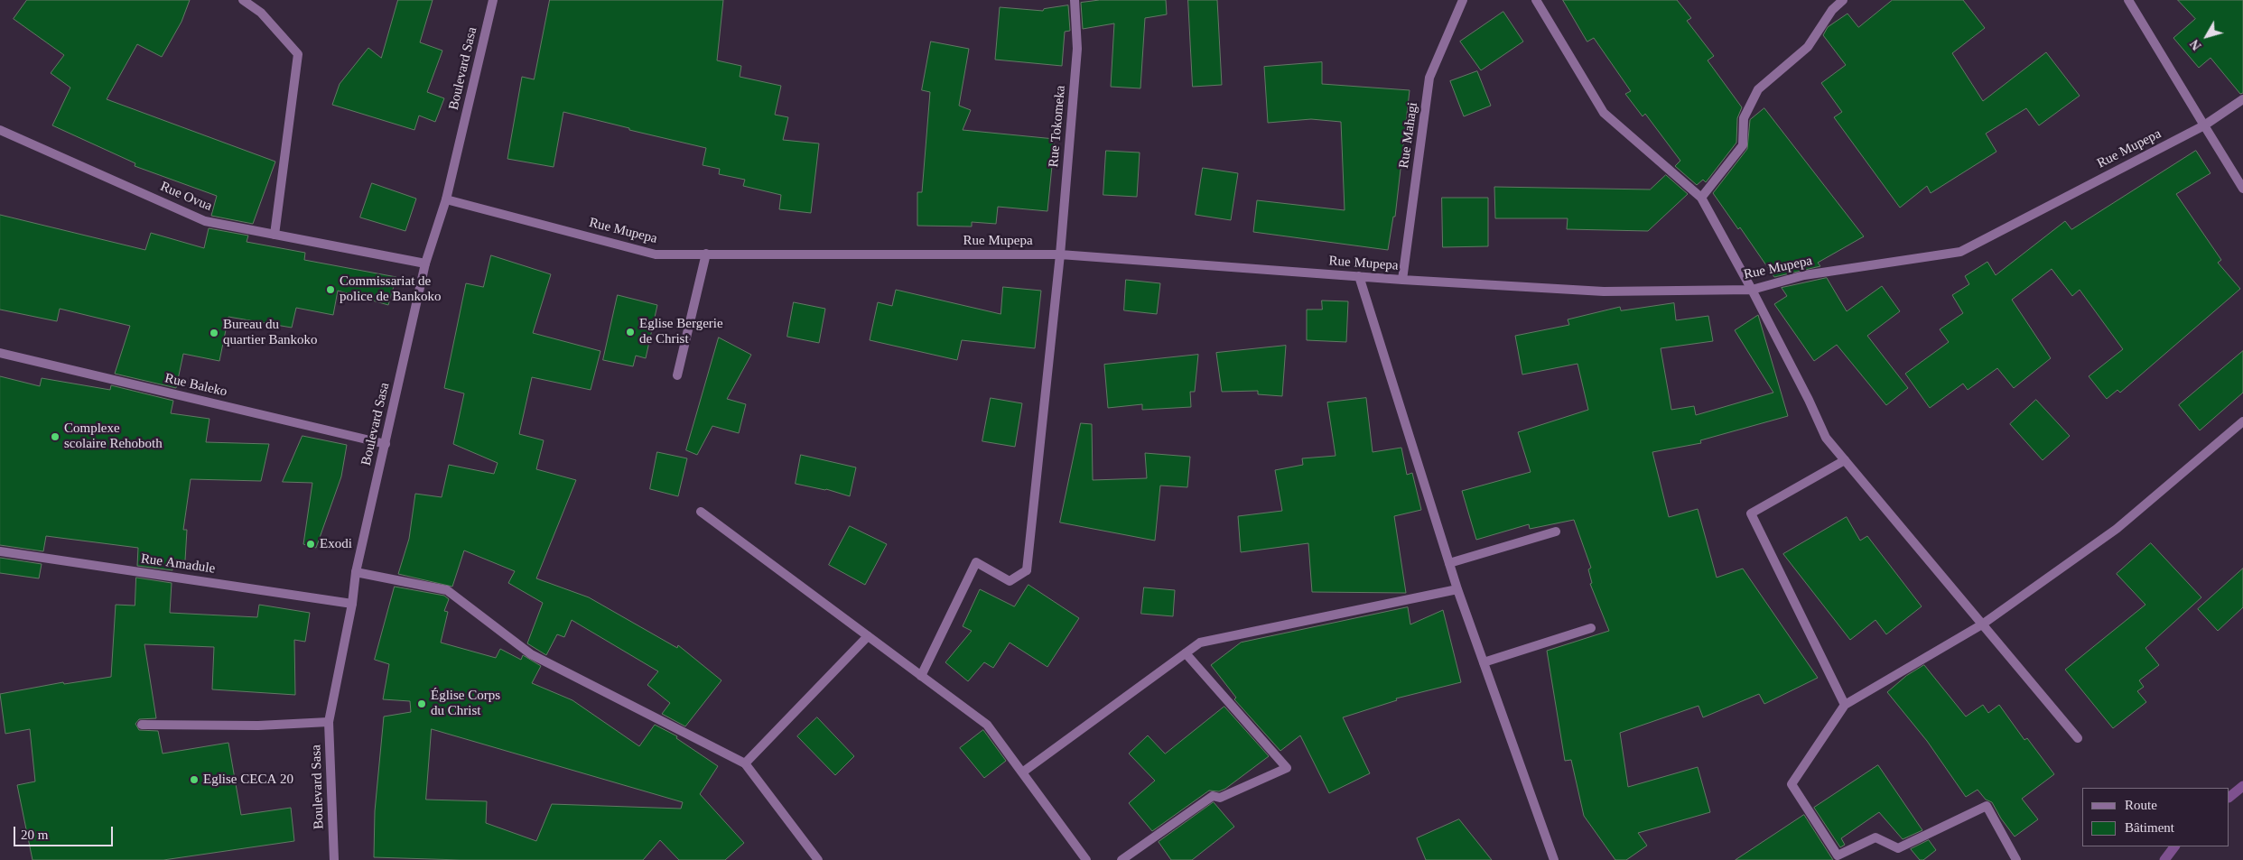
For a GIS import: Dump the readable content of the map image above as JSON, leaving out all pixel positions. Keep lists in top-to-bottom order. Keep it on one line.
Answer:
{"streets":{"street":["Boulevard Sasa","Rue Tokomeka","Rue Mahagi","Rue Mupepa","Rue Ovua","Rue Baleko","Rue Amadule"]},"crossings":[["Boulevard Sasa","Rue Mupepa"],["Boulevard Sasa","Rue Ovua"],["Boulevard Sasa","Rue Baleko"],["Boulevard Sasa","Rue Amadule"],["Rue Tokomeka","Rue Mupepa"],["Rue Mahagi","Rue Mupepa"]],"places":["Commissariat de police de Bankoko","Eglise Bergerie de Christ","Bureau du quartier Bankoko","Complexe scolaire Rehoboth","Exodi","Église Corps du Christ","Eglise CECA 20"],"legend":["Route","Bâtiment"],"scale_bar":"20 m","north":"bottom left"}
